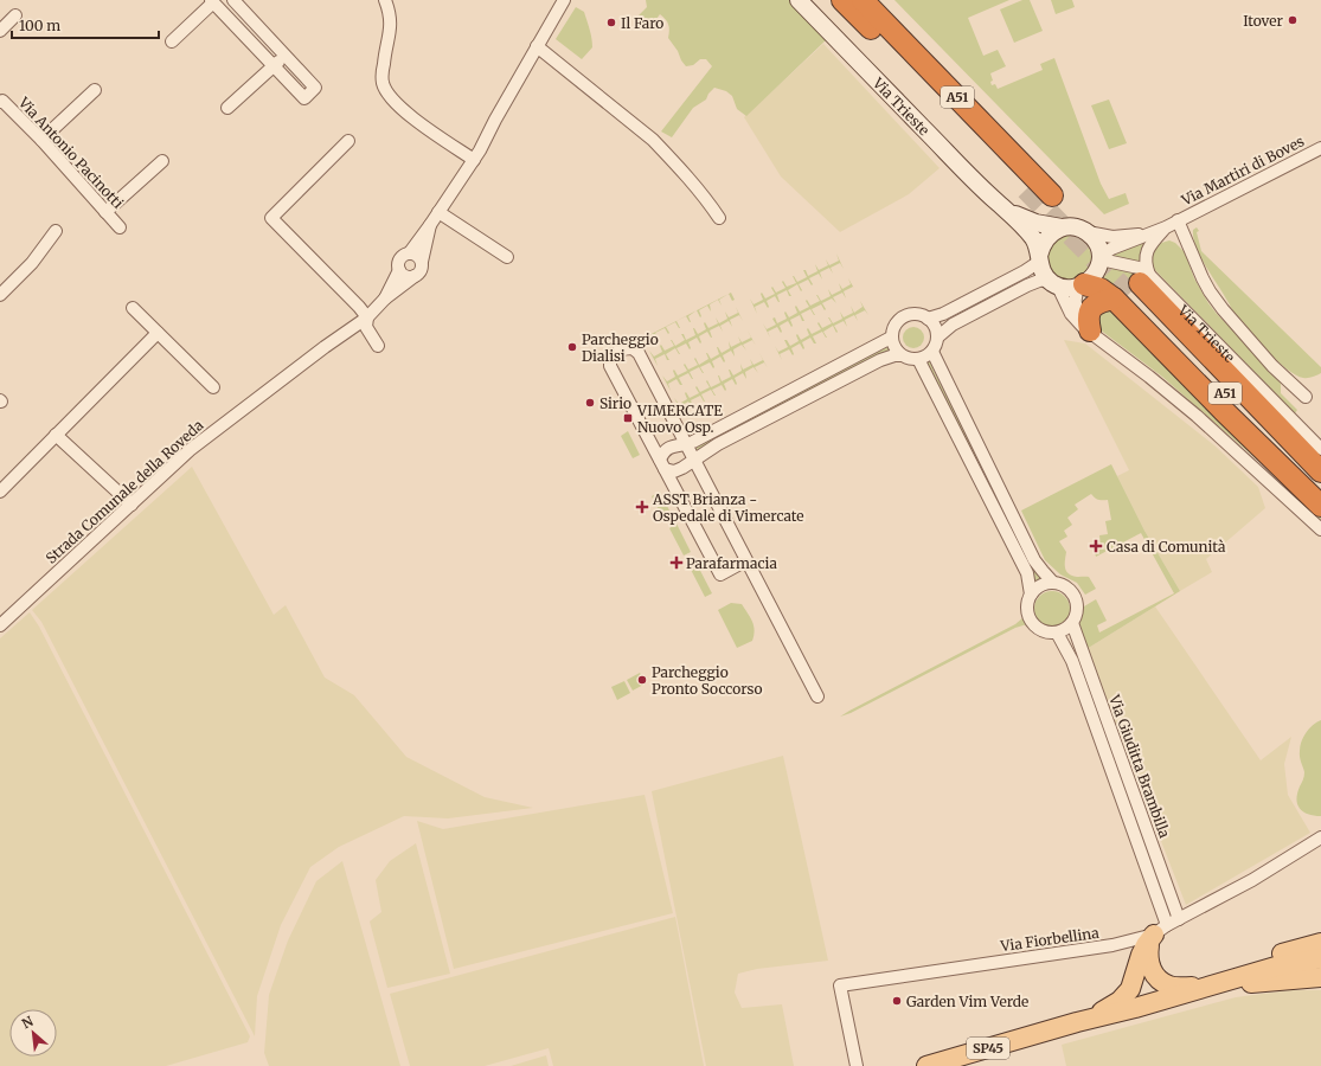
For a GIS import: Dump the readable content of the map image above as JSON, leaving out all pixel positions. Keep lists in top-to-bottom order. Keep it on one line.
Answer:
{"streets":{"highway":["A51"],"main road":["SP45"],"street":["Via Trieste","Via Antonio Pacinotti","Via Martiri di Boves","Strada Comunale della Roveda","Via Giuditta Brambilla","Via Fiorbellina"]},"crossings":[["A51","Via Trieste"],["A51","Via Martiri di Boves"],["Via Trieste","Via Martiri di Boves"],["Via Giuditta Brambilla","Via Fiorbellina"]],"places":{"other":["Itover","Il Faro","Parcheggio Dialisi","Sirio","Parcheggio Pronto Soccorso","Garden Vim Verde"],"transit":["VIMERCATE Nuovo Osp."],"health":["ASST Brianza - Ospedale di Vimercate","Casa di Comunità","Parafarmacia"]},"scale_bar":"100 m","north":"top left"}
